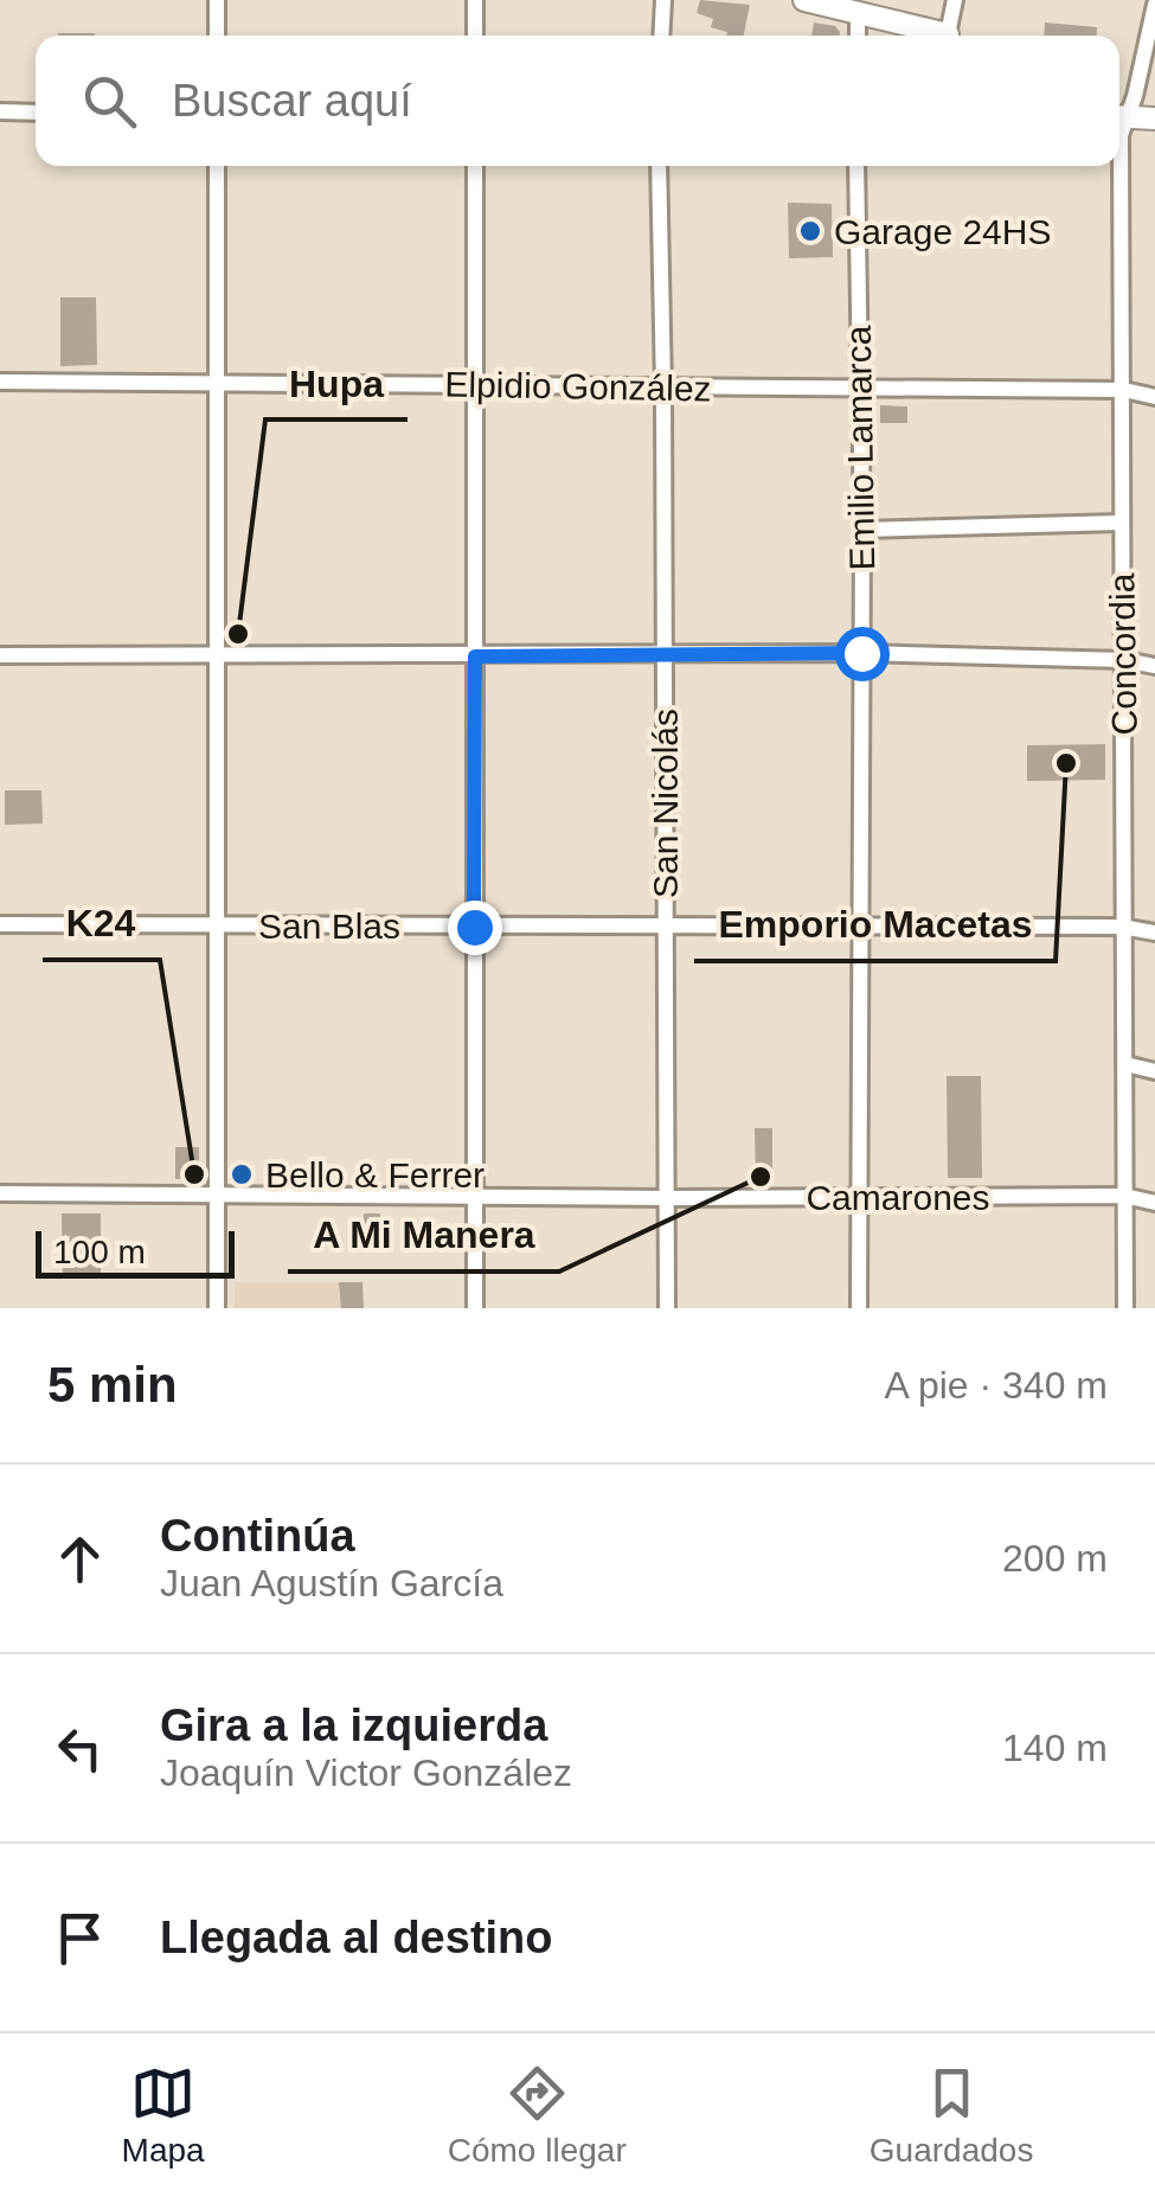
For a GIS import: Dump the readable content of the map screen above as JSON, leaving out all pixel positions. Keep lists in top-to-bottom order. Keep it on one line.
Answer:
{"streets":{"street":["Elpidio González","Emilio Lamarca","Concordia","San Nicolás","San Blas","Camarones"]},"crossings":[["Elpidio González","Emilio Lamarca"],["Elpidio González","Concordia"],["Elpidio González","San Nicolás"],["Emilio Lamarca","San Blas"],["Emilio Lamarca","Camarones"],["Concordia","San Blas"],["Concordia","Camarones"],["San Nicolás","San Blas"],["San Nicolás","Camarones"]],"places":["Garage 24HS","Hupa","Emporio Macetas","K24","Bello & Ferrer","A Mi Manera"],"scale_bar":"100 m","page":{"search":"Buscar aquí","scale":"100 m","heading":["5 min","A pie · 340 m"],"list":[["Continúa","Juan Agustín García","200 m"],["Gira a la izquierda","Joaquín Victor González","140 m"],"Llegada al destino"],"nav":["Mapa","Cómo llegar","Guardados"]}}
